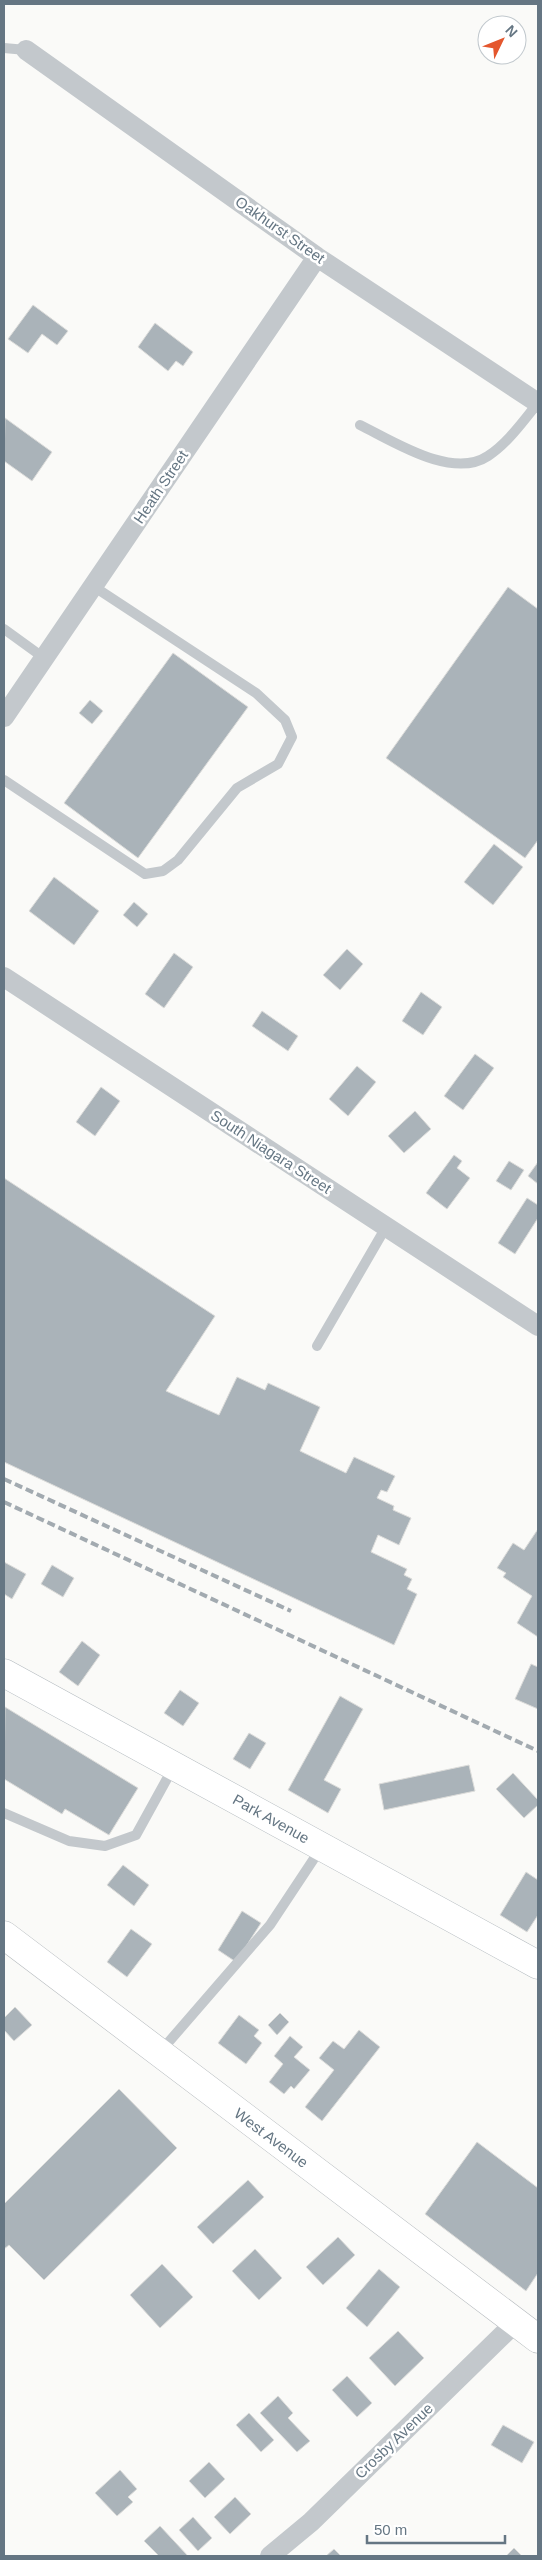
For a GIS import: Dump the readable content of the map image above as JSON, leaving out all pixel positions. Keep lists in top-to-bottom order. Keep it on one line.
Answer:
{"streets":{"main road":["Park Avenue","West Avenue"],"street":["Oakhurst Street","Heath Street","South Niagara Street","Crosby Avenue"]},"crossings":[["Oakhurst Street","Heath Street"],["West Avenue","Crosby Avenue"]],"scale_bar":"50 m","north":"top right"}
